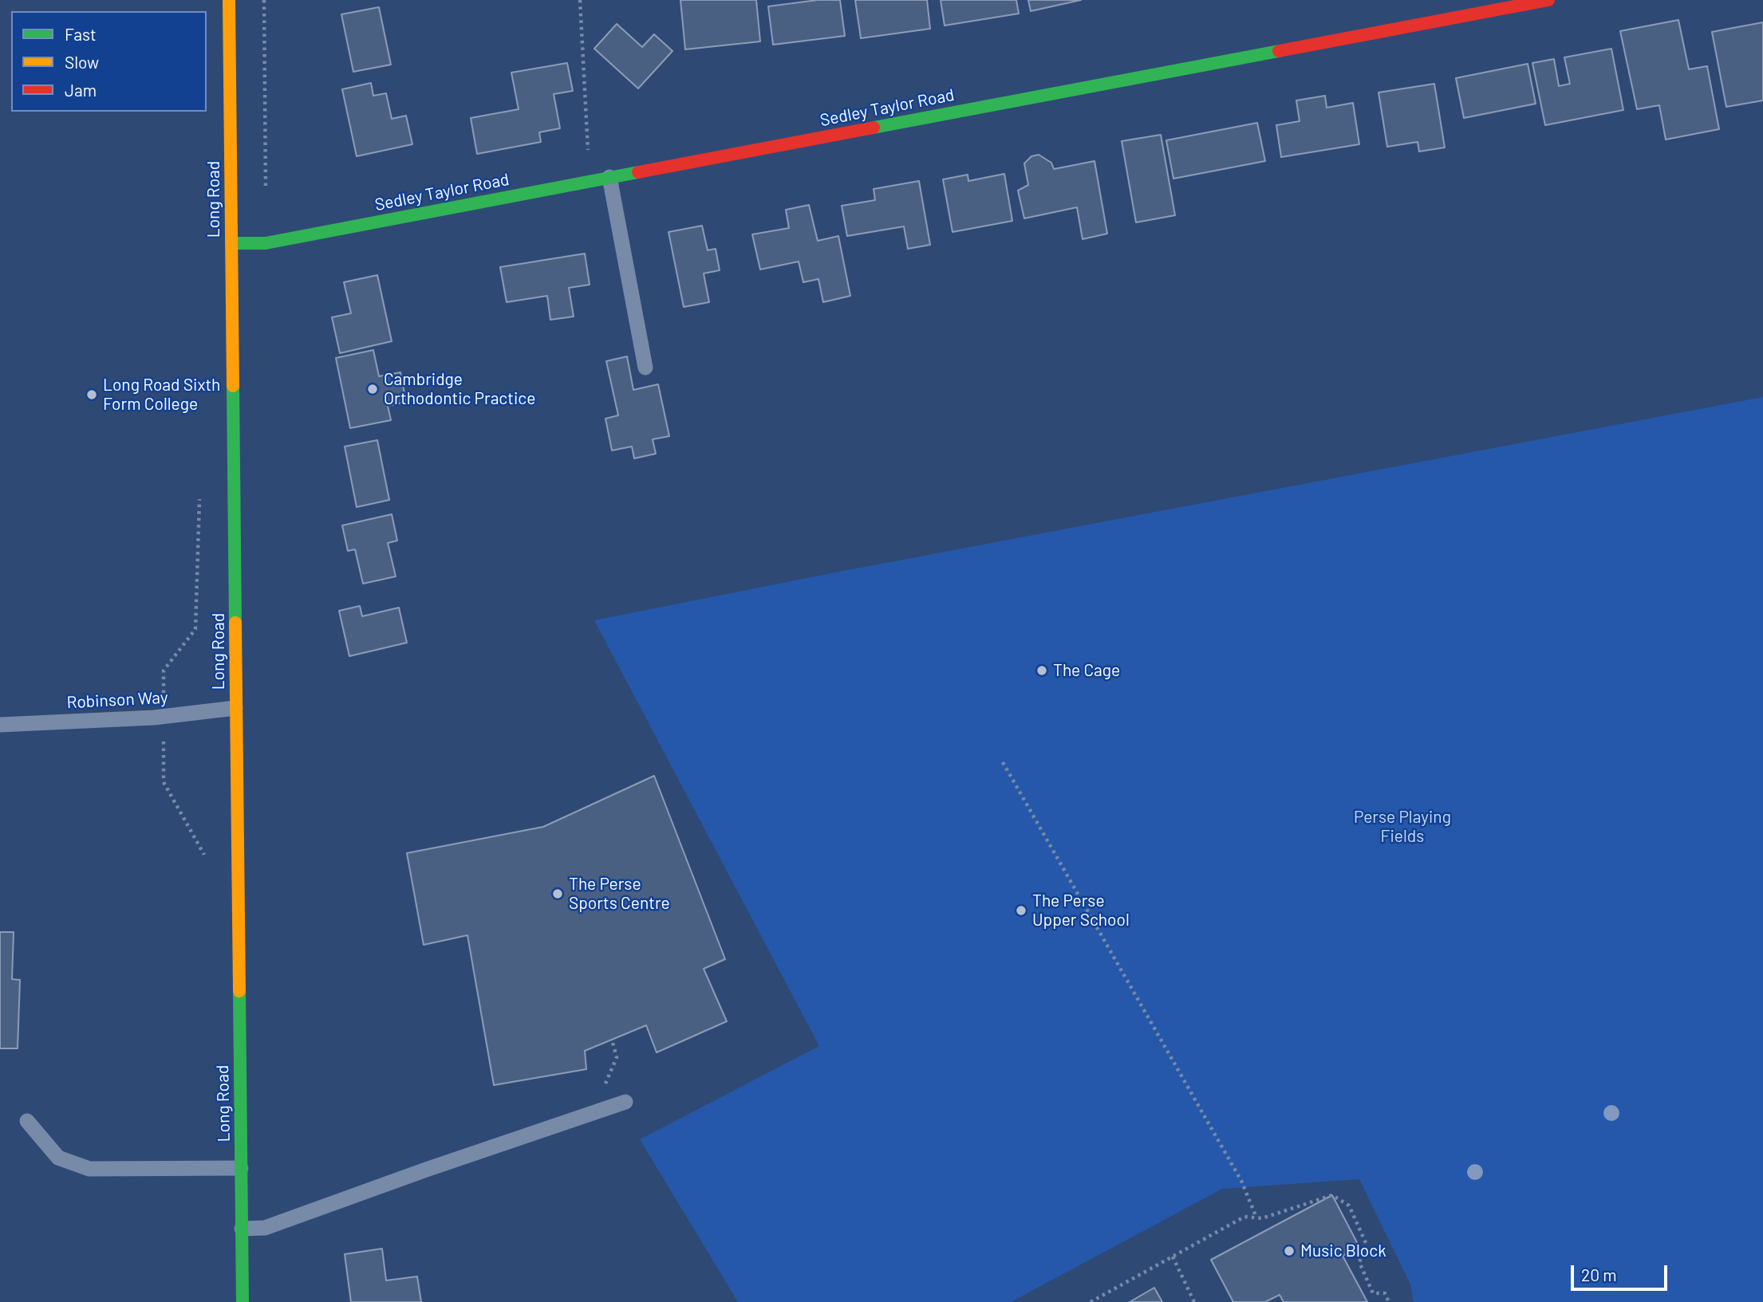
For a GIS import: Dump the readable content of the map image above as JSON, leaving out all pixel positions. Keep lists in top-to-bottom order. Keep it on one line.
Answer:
{"streets":{"street":["Sedley Taylor Road","Long Road"],"lane":["Robinson Way"]},"crossings":[["Sedley Taylor Road","Long Road"],["Long Road","Robinson Way"]],"parks":["Perse Playing Fields"],"places":["Cambridge Orthodontic Practice","Long Road Sixth Form College","The Cage","The Perse Sports Centre","The Perse Upper School","Music Block"],"legend":["Fast","Slow","Jam"],"scale_bar":"20 m"}
